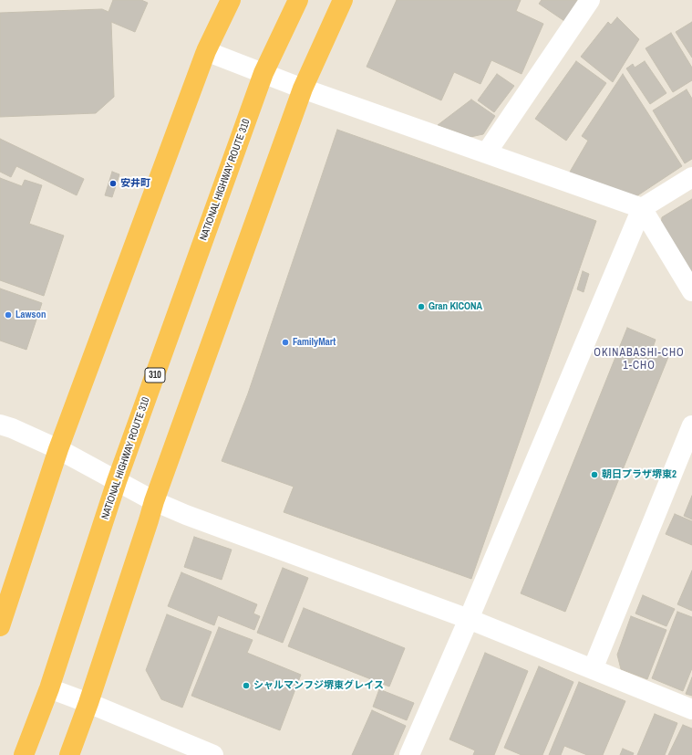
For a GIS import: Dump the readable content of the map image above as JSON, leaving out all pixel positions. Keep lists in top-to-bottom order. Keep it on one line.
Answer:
{"streets":{"highway":["NATIONAL HIGHWAY ROUTE 310","310"]},"districts":["OKINABASHI-CHO 1-CHO"],"places":["安井町","Gran KICONA","Lawson","FamilyMart","朝日プラザ堺東2","シャルマンフジ堺東グレイス"]}
